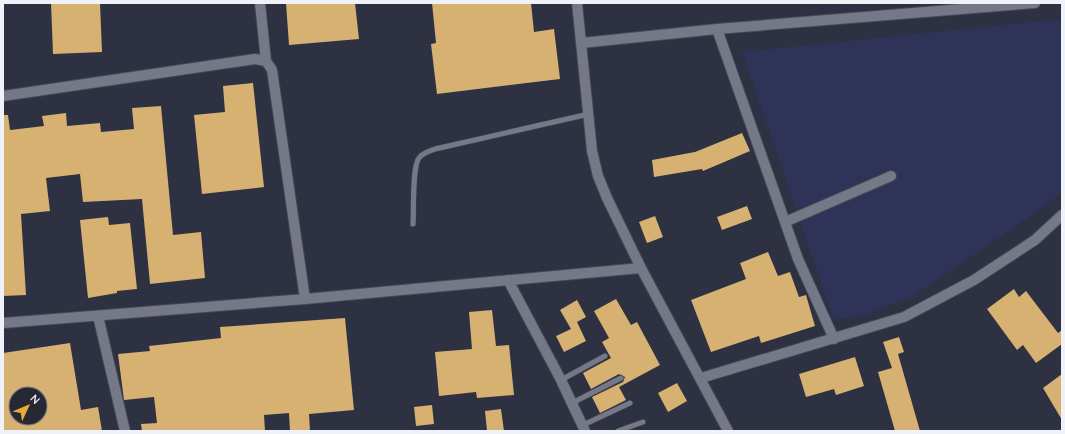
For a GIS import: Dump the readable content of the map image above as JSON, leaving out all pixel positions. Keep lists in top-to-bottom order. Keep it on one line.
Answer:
{"north":"top right"}
